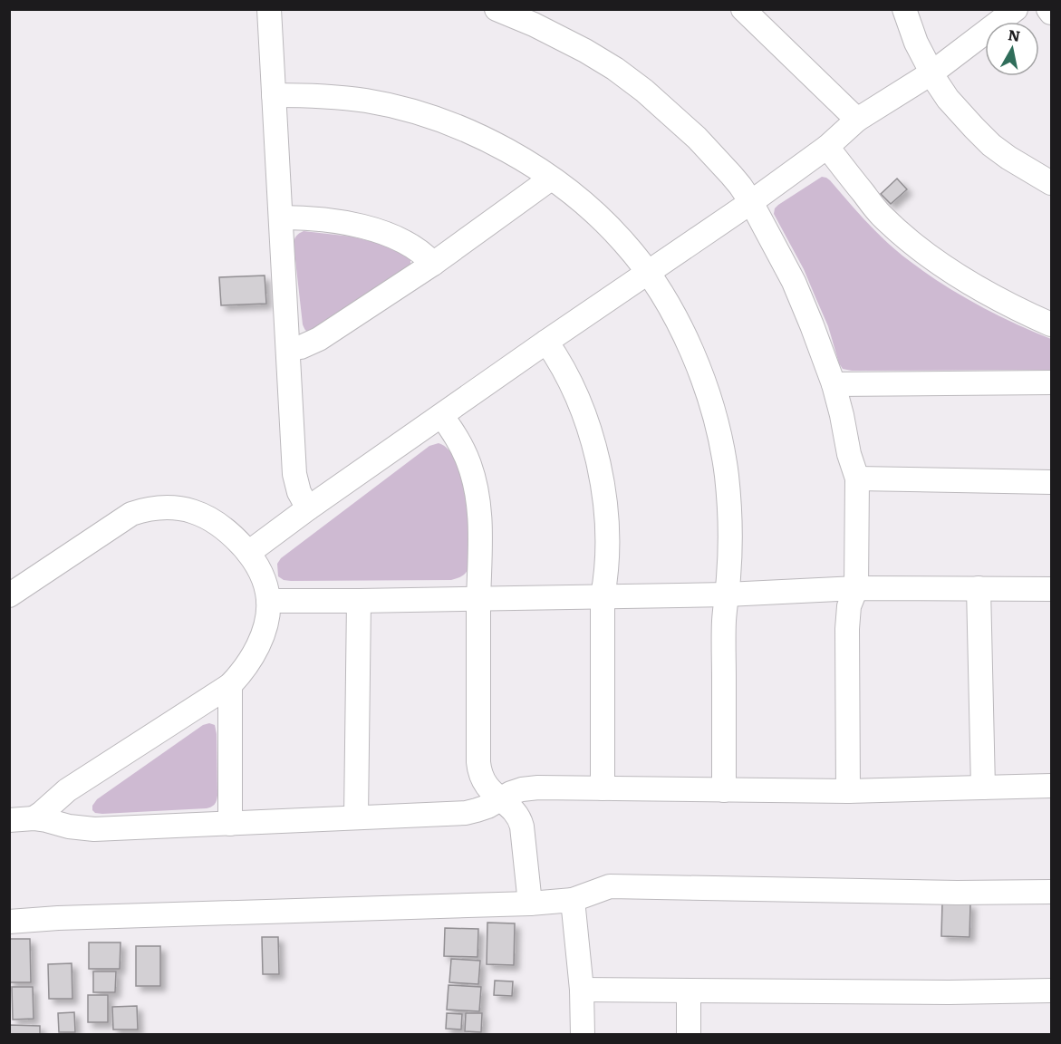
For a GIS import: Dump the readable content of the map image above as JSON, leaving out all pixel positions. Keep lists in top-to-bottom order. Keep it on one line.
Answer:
{"north":"top"}
